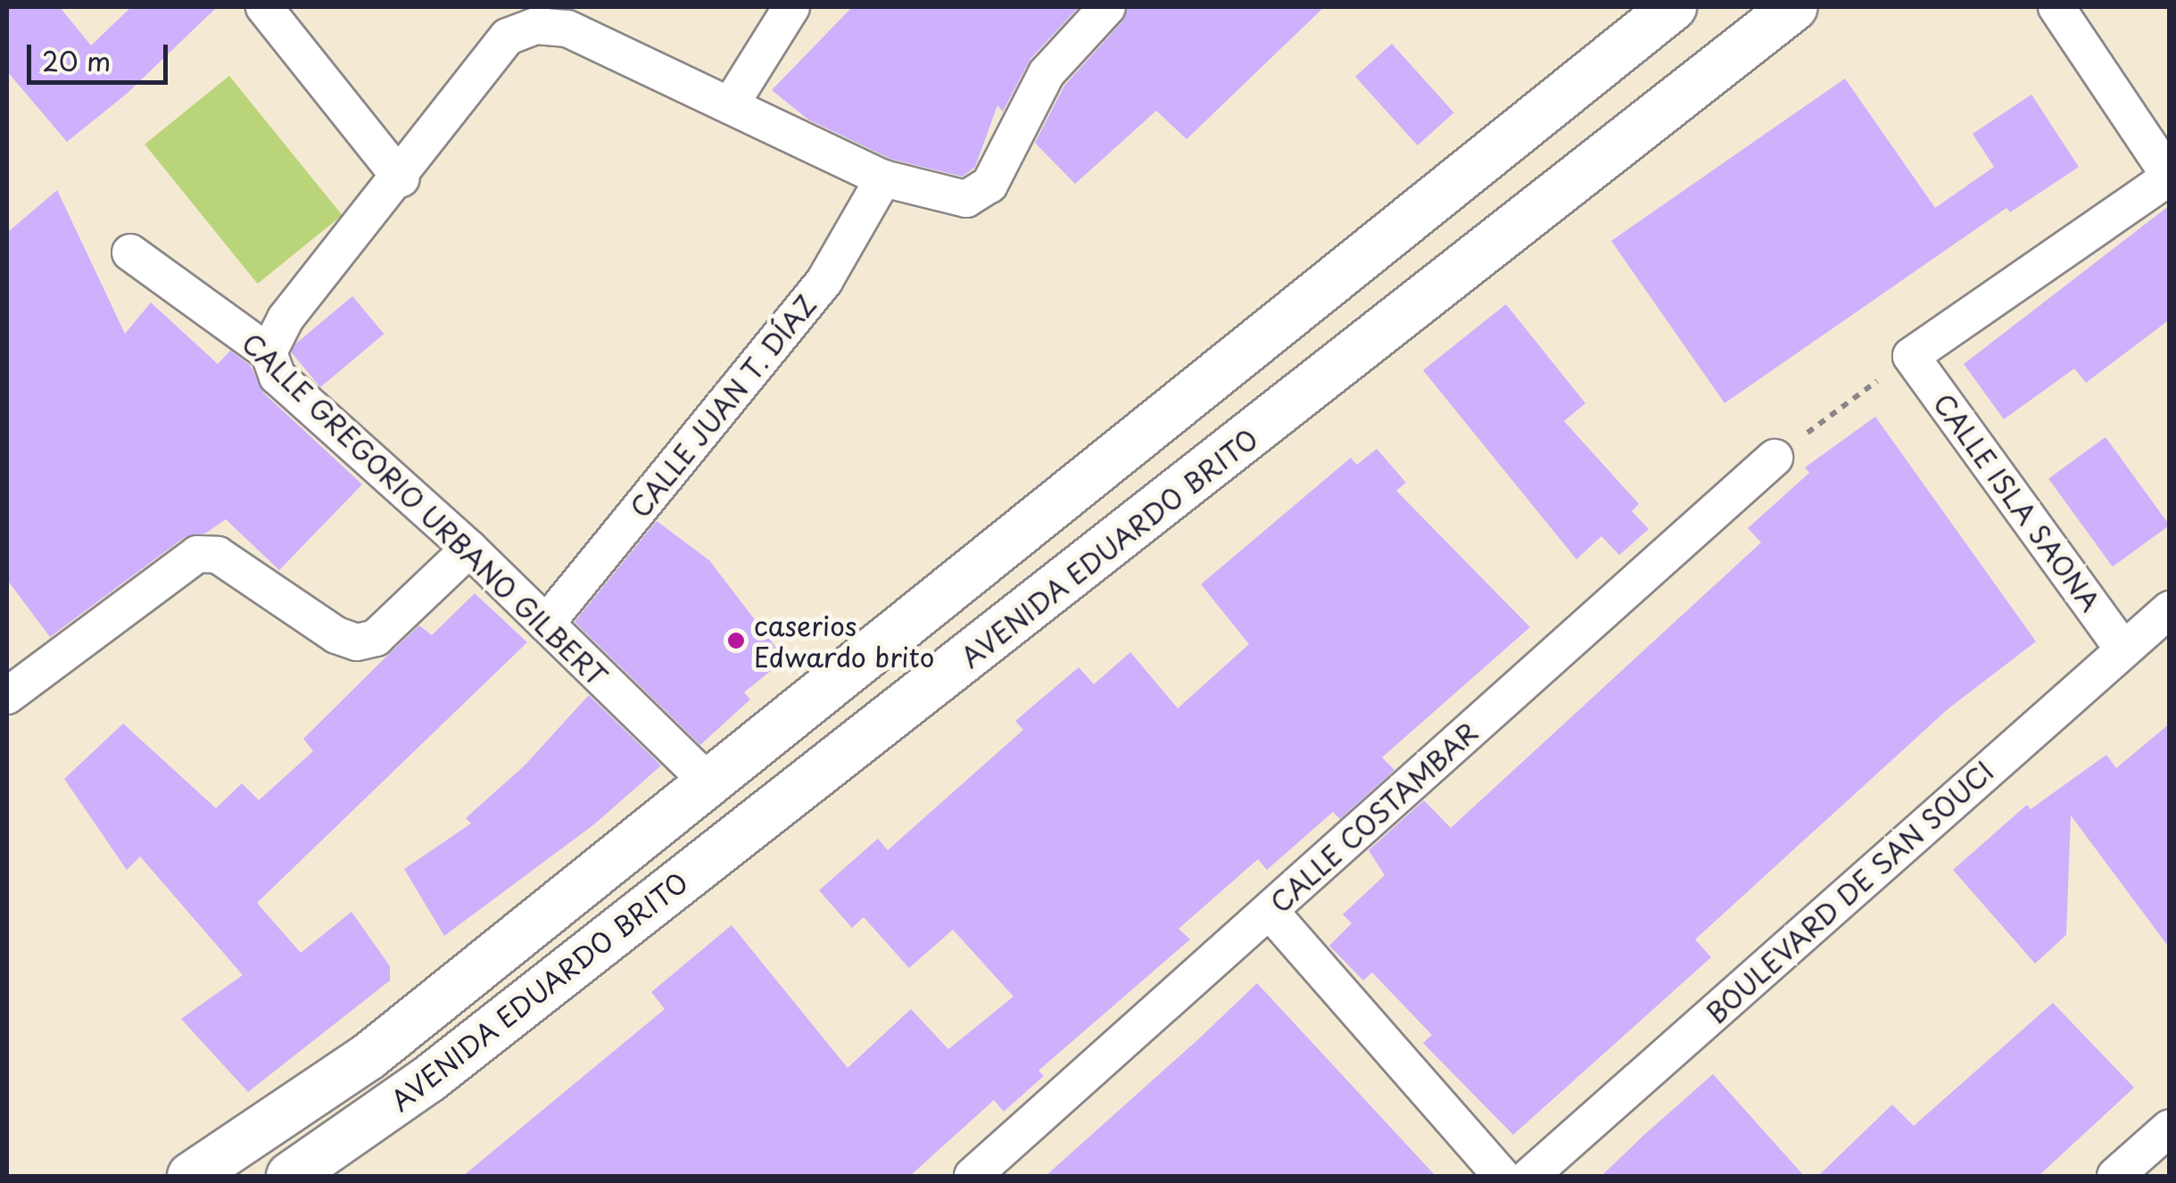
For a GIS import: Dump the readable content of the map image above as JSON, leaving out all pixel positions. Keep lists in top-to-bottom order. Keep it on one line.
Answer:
{"streets":{"street":["CALLE JUAN T. DÍAZ","CALLE ISLA SAONA","CALLE GREGORIO URBANO GILBERT","AVENIDA EDUARDO BRITO","CALLE COSTAMBAR","BOULEVARD DE SAN SOUCI"]},"crossings":[["CALLE JUAN T. DÍAZ","CALLE GREGORIO URBANO GILBERT"],["CALLE ISLA SAONA","BOULEVARD DE SAN SOUCI"],["CALLE GREGORIO URBANO GILBERT","AVENIDA EDUARDO BRITO"]],"places":["caserios Edwardo brito"],"scale_bar":"20 m"}
